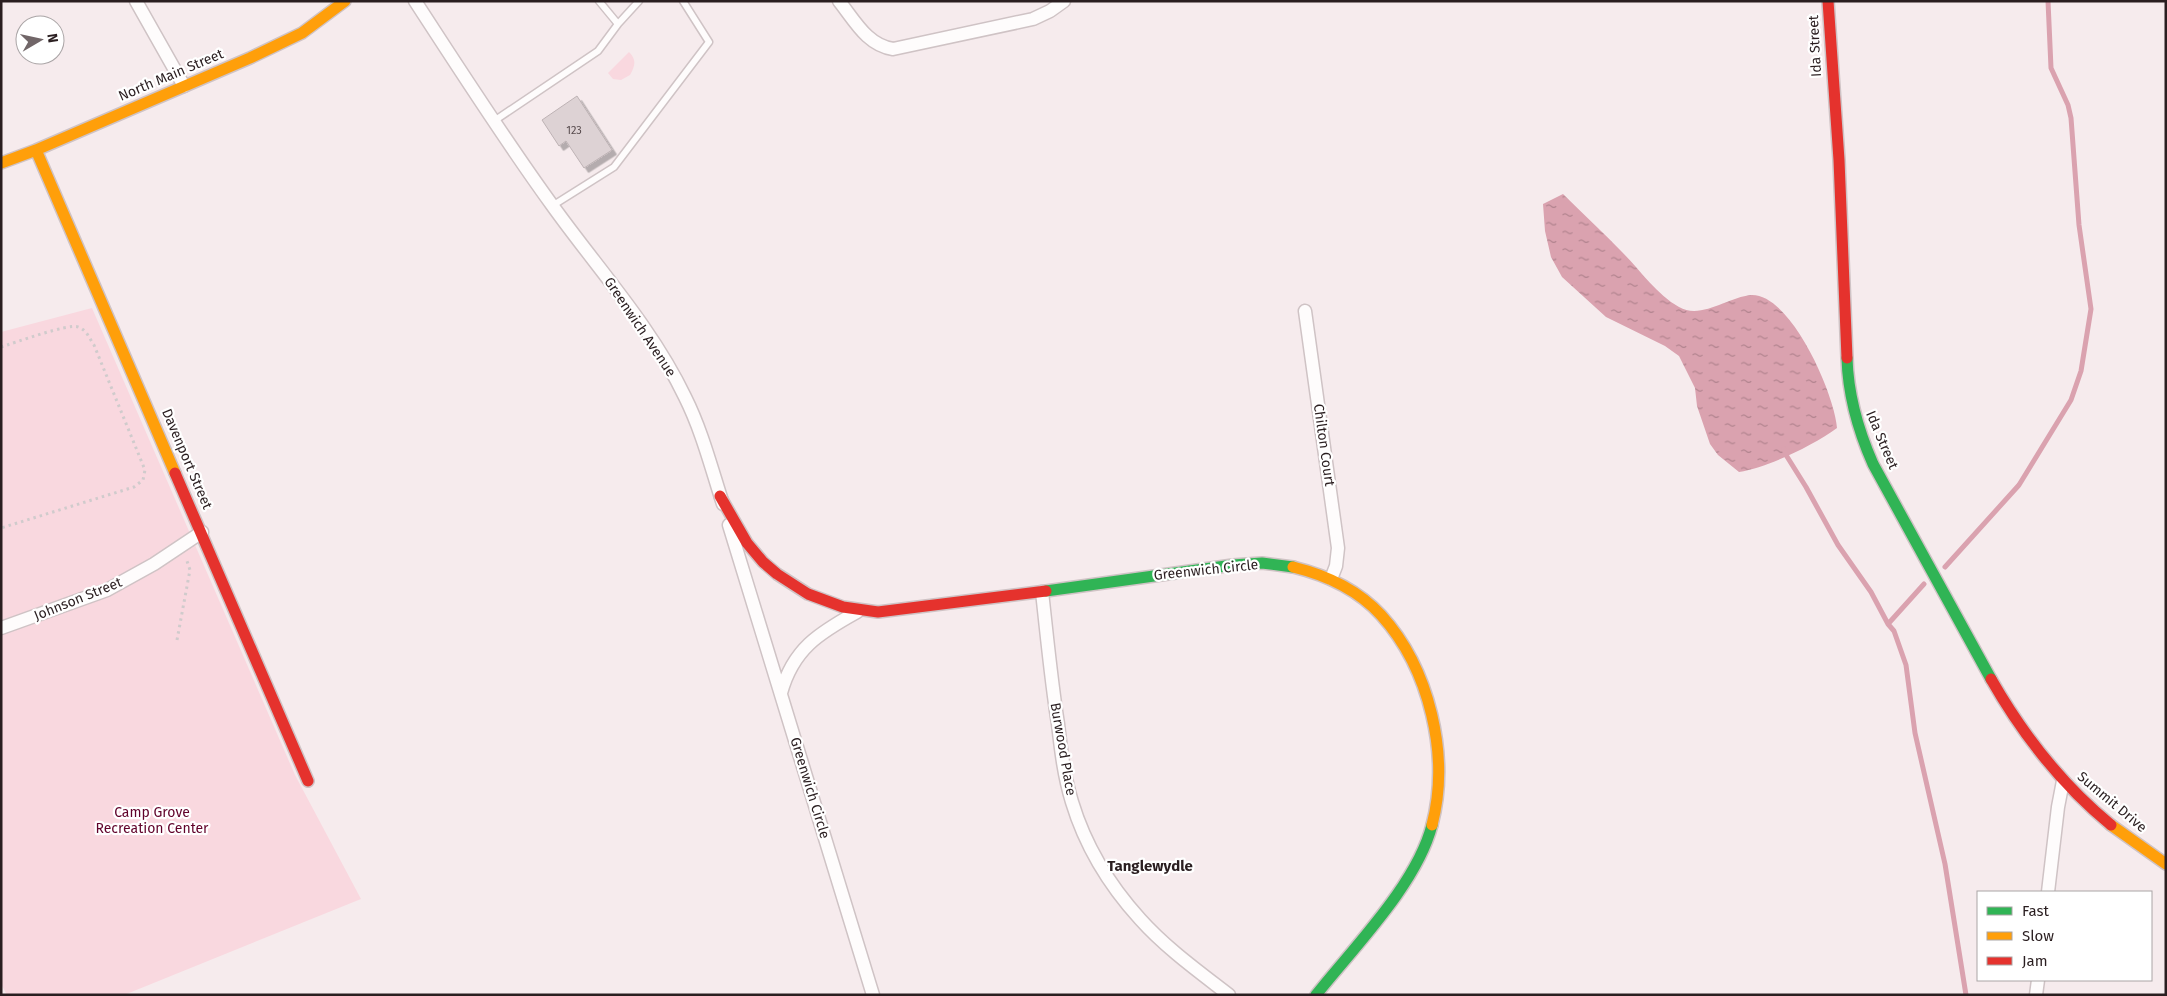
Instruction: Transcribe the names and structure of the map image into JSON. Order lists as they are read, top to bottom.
{
  "streets": {
    "street": [
      "Ida Street",
      "North Main Street",
      "Greenwich Avenue",
      "Chilton Court",
      "Davenport Street",
      "Greenwich Circle",
      "Johnson Street",
      "Burwood Place",
      "Summit Drive"
    ]
  },
  "crossings": [
    ["Ida Street", "Summit Drive"],
    ["North Main Street", "Davenport Street"],
    ["Greenwich Avenue", "Greenwich Circle"],
    ["Chilton Court", "Greenwich Circle"],
    ["Davenport Street", "Johnson Street"],
    ["Greenwich Circle", "Burwood Place"]
  ],
  "districts": ["Tanglewydle"],
  "parks": ["Camp Grove Recreation Center"],
  "house_numbers": ["123"],
  "legend": ["Fast", "Slow", "Jam"],
  "north": "right"
}
